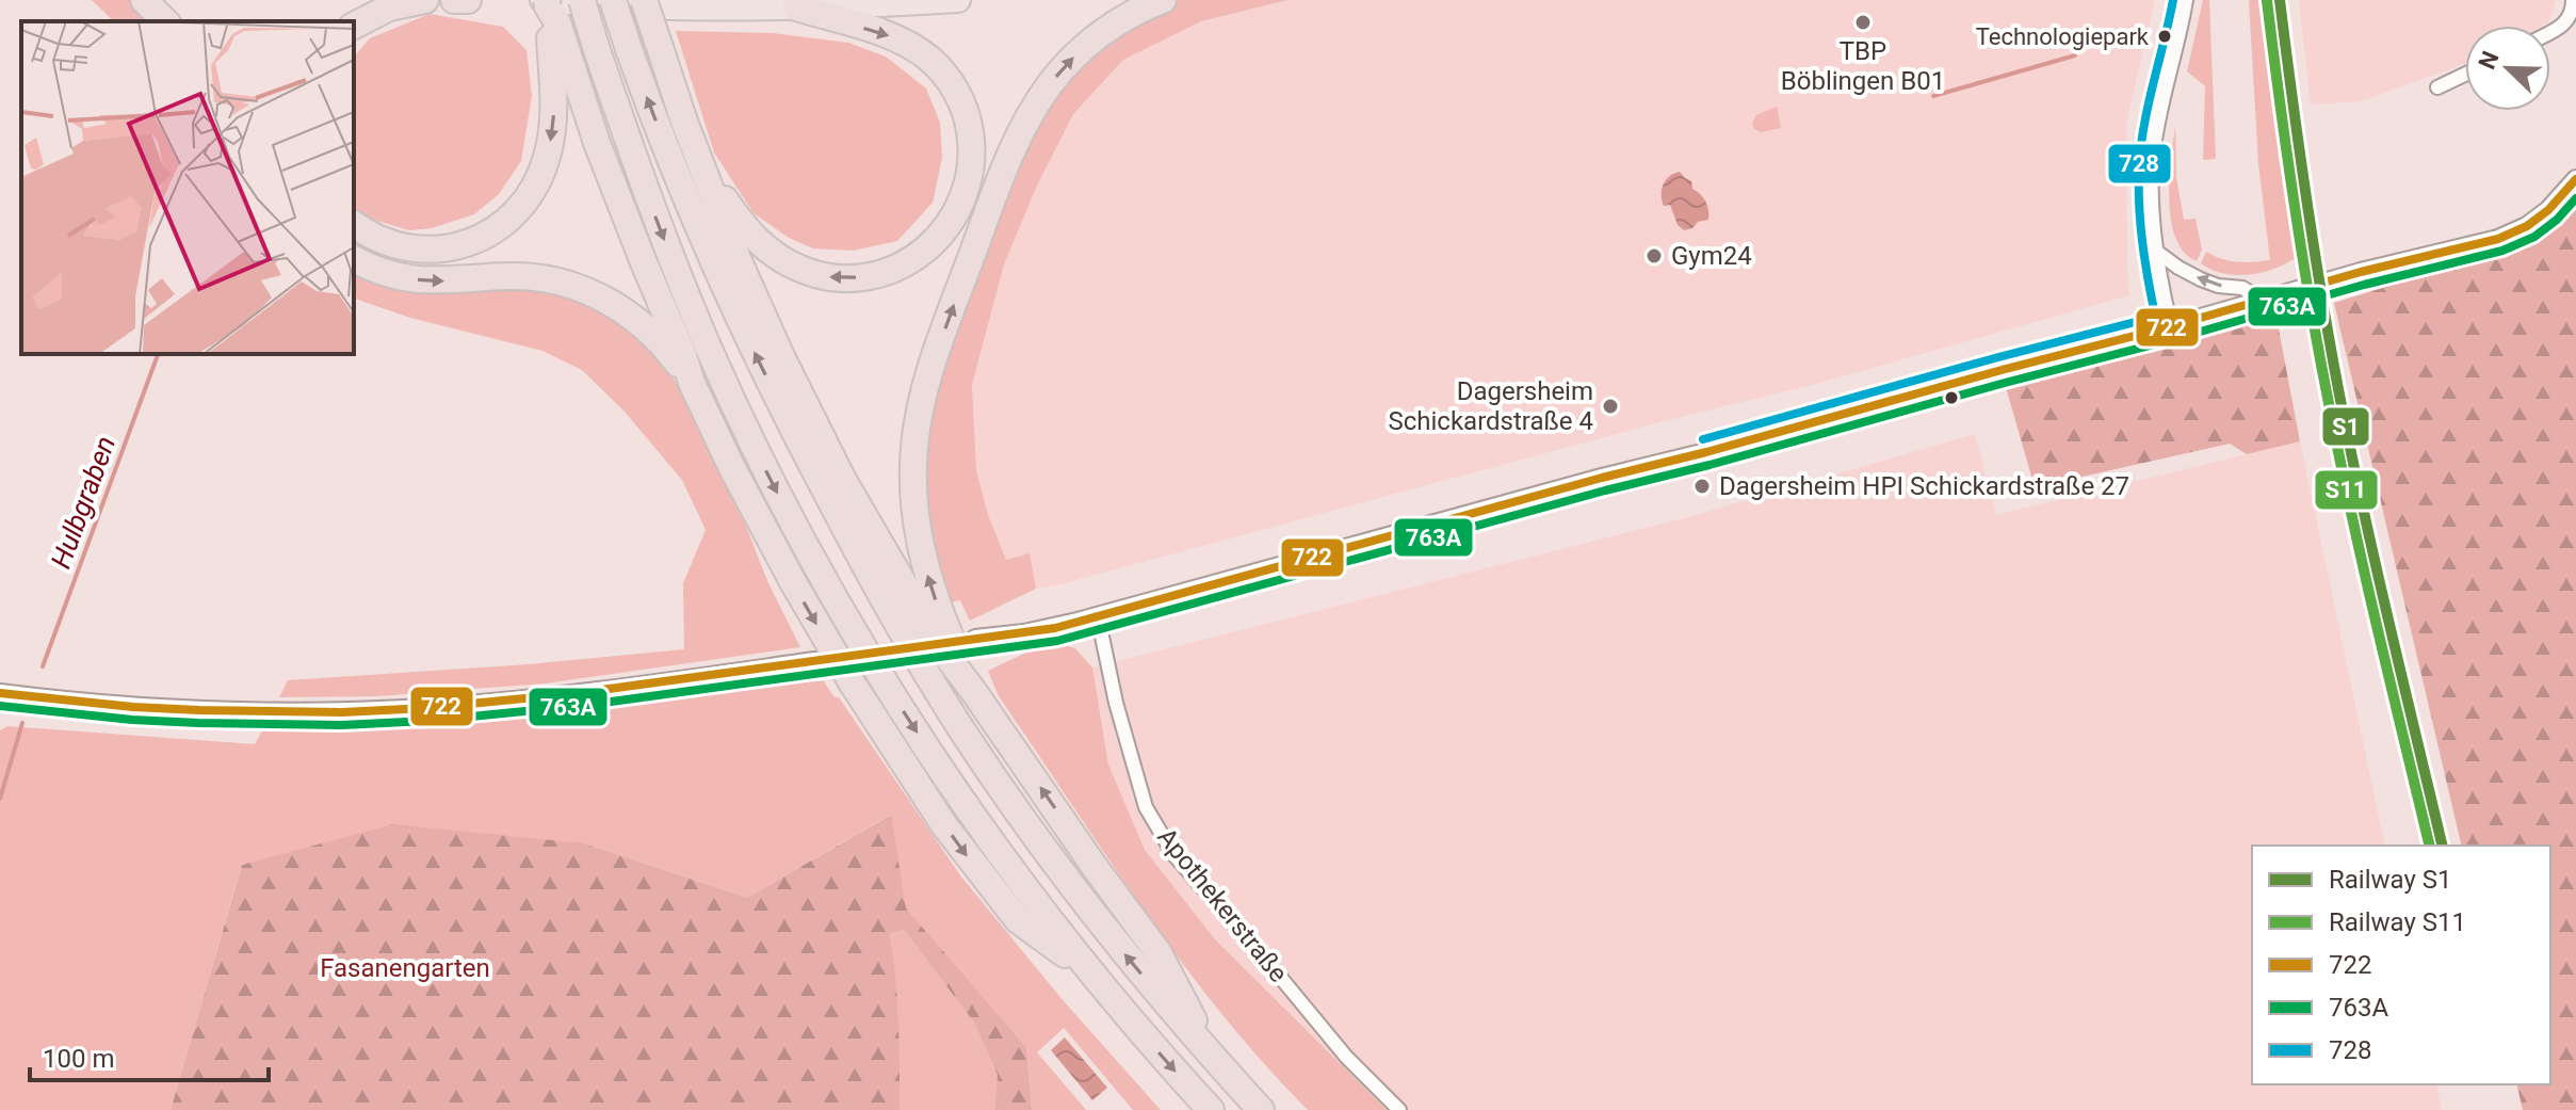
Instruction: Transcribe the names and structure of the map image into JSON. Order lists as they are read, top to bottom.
{
  "streets": {
    "street": ["Apothekerstraße"]
  },
  "water": ["Hulbgraben"],
  "parks": ["Fasanengarten"],
  "places": [
    "TBP Böblingen B01",
    "Technologiepark",
    "Gym24",
    "Dagersheim Schickardstraße 4",
    "Dagersheim HPI Schickardstraße 27"
  ],
  "lines": [
    "rail line S1",
    "transit line 728",
    "rail line S11",
    "transit line 722",
    "transit line 763A"
  ],
  "legend": [
    "Railway S1",
    "Railway S11",
    "722",
    "763A",
    "728"
  ],
  "scale_bar": "100 m",
  "north": "top left"
}
